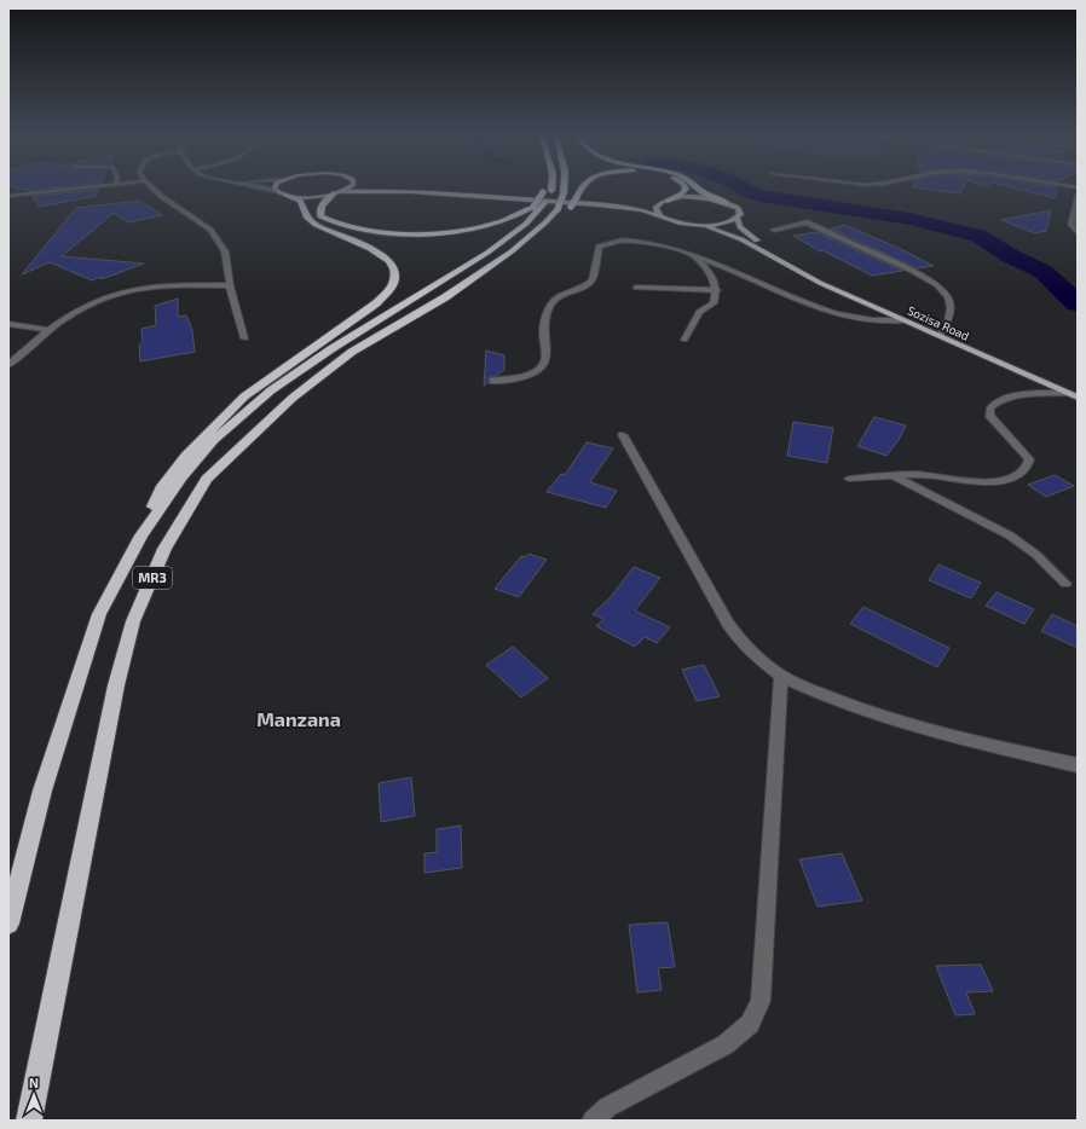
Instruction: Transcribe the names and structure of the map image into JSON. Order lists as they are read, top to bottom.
{
  "streets": {
    "highway": ["MR3"],
    "main road": ["Sozisa Road"]
  },
  "districts": ["Manzana"],
  "north": "top"
}
